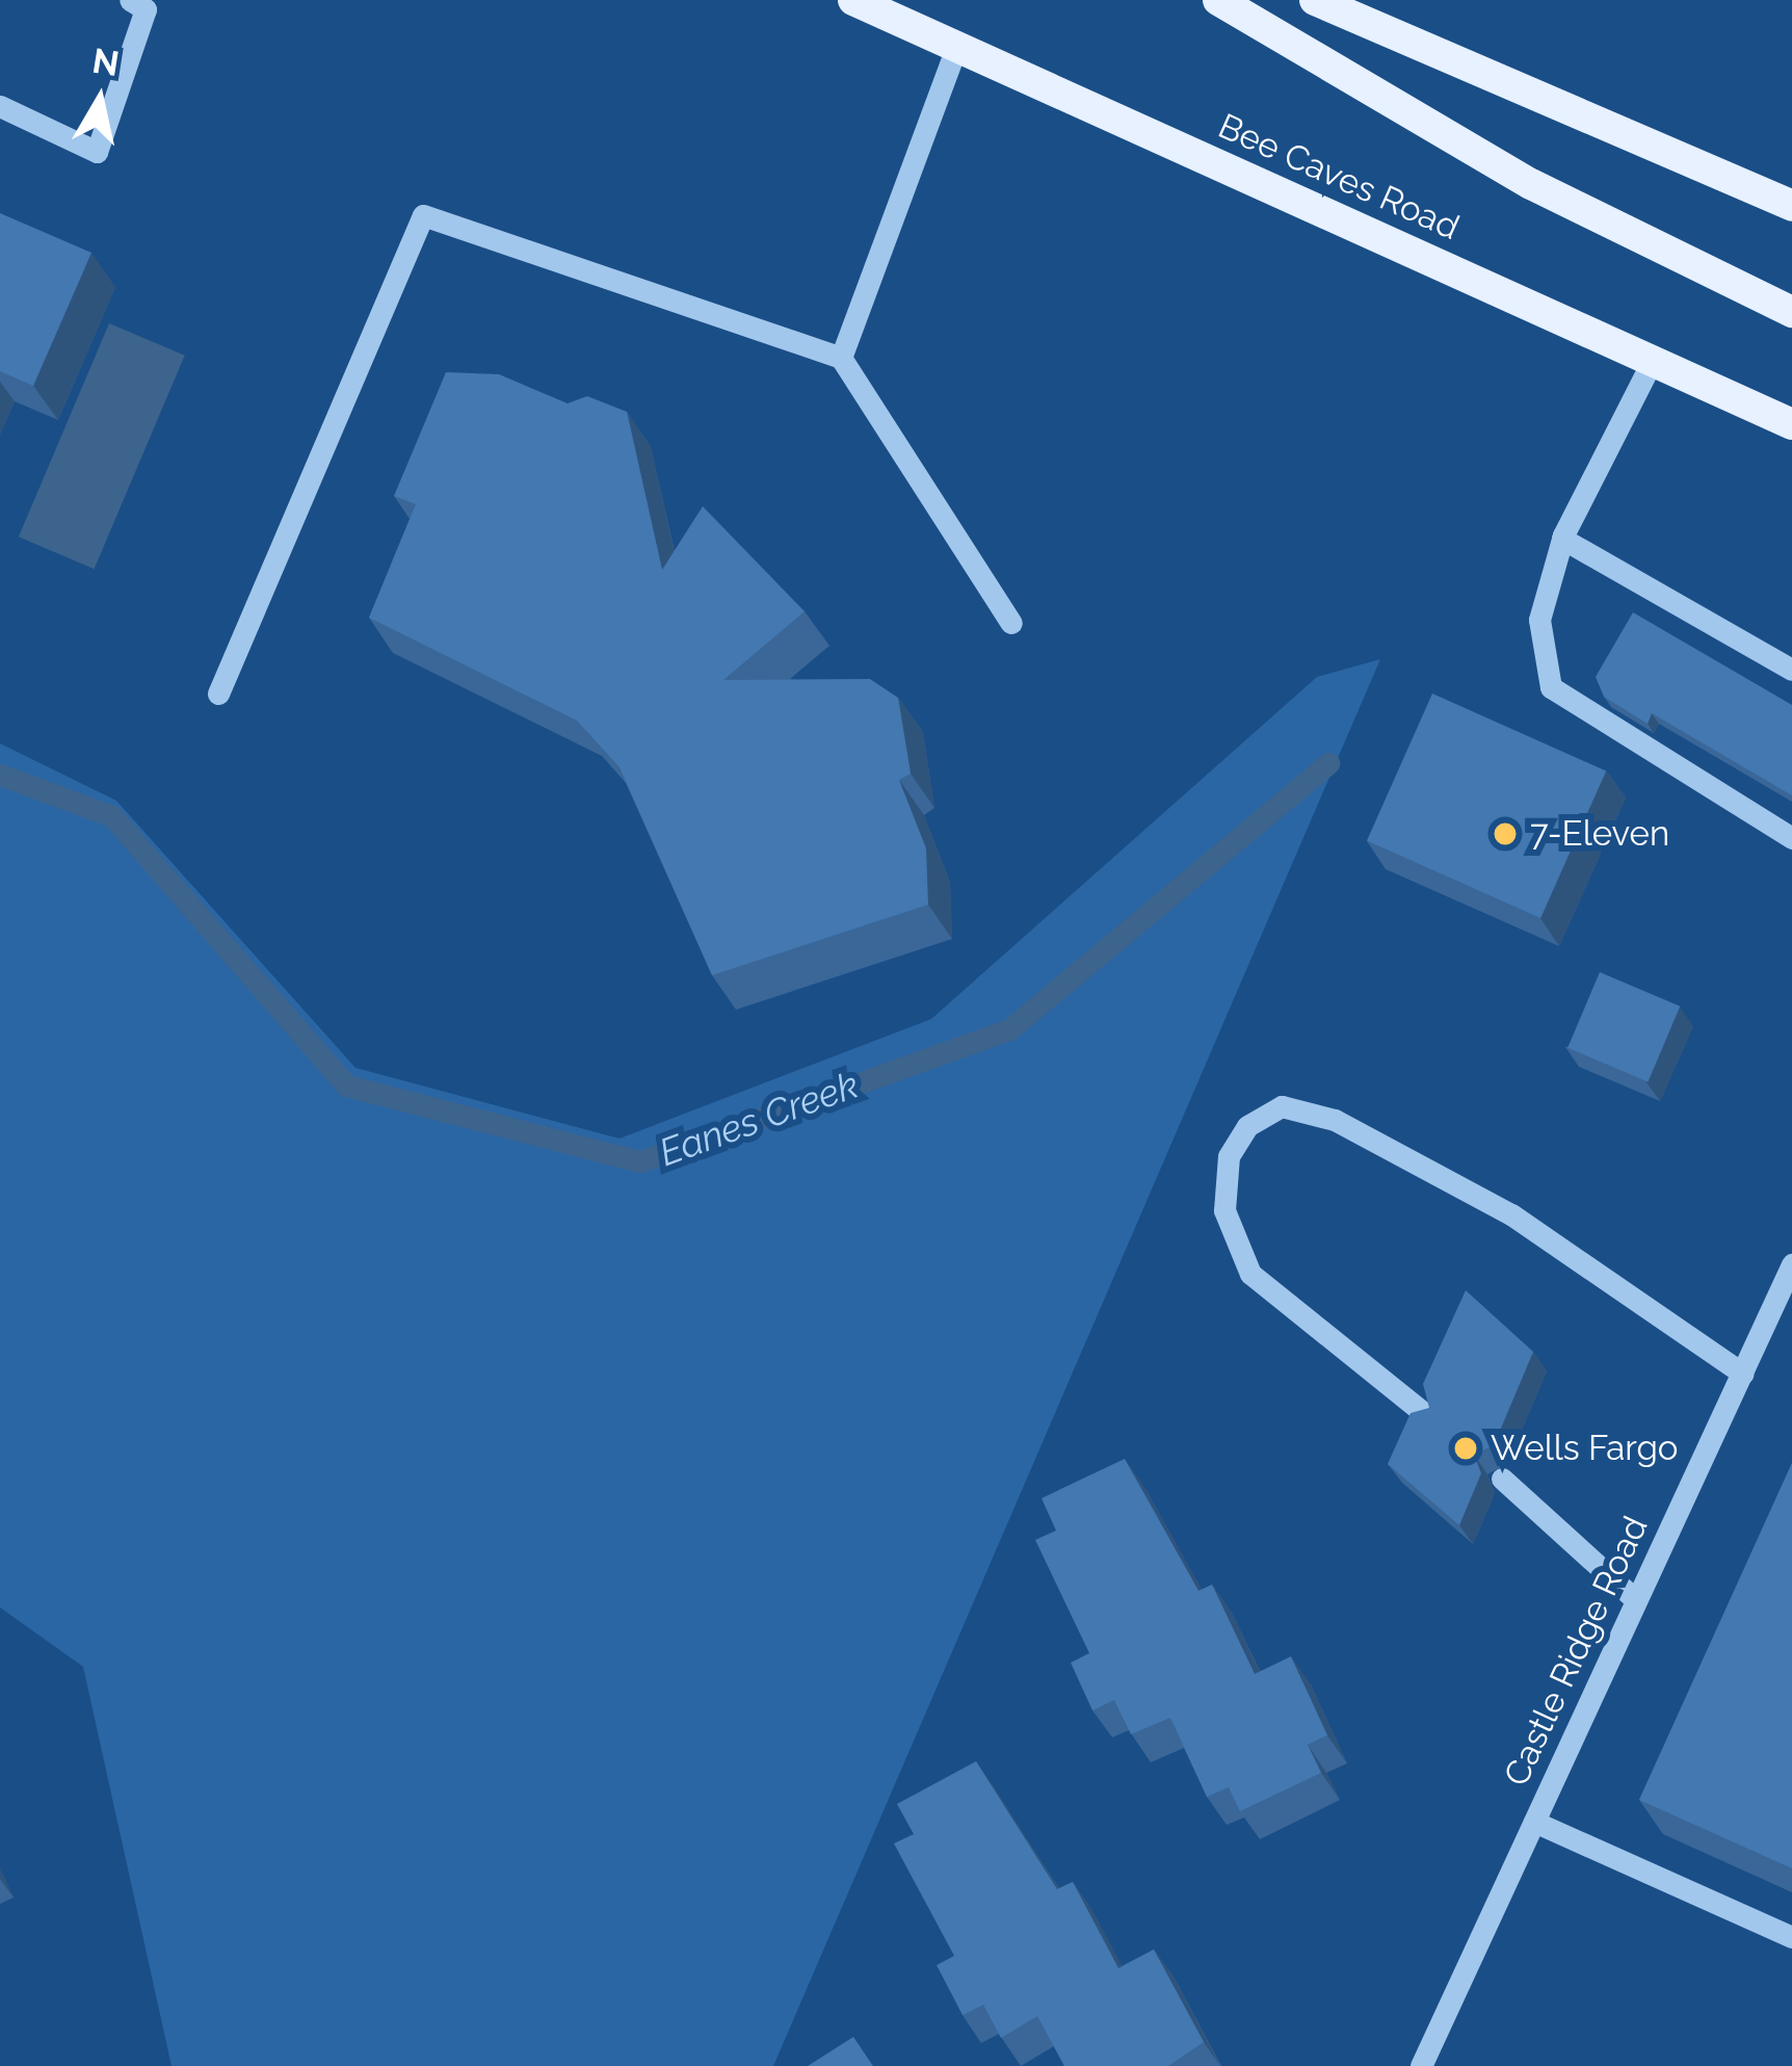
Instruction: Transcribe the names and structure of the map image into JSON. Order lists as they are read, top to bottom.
{
  "streets": {
    "main road": ["Bee Caves Road"],
    "street": ["Castle Ridge Road"]
  },
  "water": ["Eanes Creek"],
  "places": ["7-Eleven", "Wells Fargo"],
  "north": "top"
}
